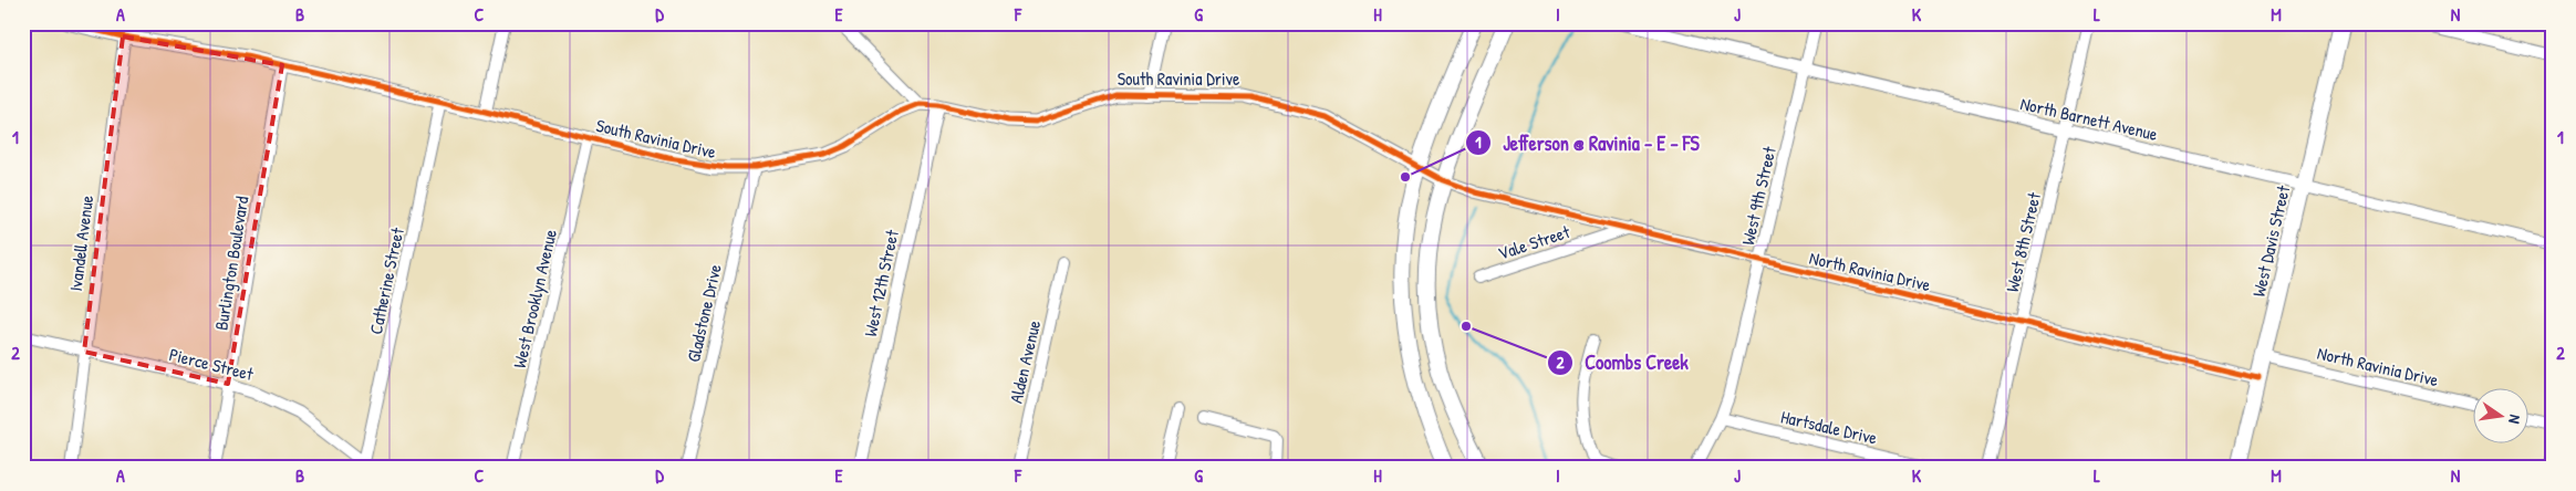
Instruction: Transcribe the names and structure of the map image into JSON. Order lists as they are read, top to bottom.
{
  "streets": {
    "main road": ["West Davis Street"],
    "street": [
      "South Ravinia Drive",
      "North Barnett Avenue",
      "West 9th Street",
      "Vale Street",
      "West 8th Street",
      "Ivandell Avenue",
      "Burlington Boulevard",
      "North Ravinia Drive",
      "Catherine Street",
      "West 12th Street",
      "West Brooklyn Avenue",
      "Gladstone Drive",
      "Alden Avenue",
      "Pierce Street",
      "Hartsdale Drive"
    ]
  },
  "crossings": [
    ["South Ravinia Drive", "Ivandell Avenue"],
    ["South Ravinia Drive", "Burlington Boulevard"],
    ["South Ravinia Drive", "North Ravinia Drive"],
    ["South Ravinia Drive", "Catherine Street"],
    ["South Ravinia Drive", "West 12th Street"],
    ["South Ravinia Drive", "West Brooklyn Avenue"],
    ["South Ravinia Drive", "Gladstone Drive"],
    ["North Barnett Avenue", "West 9th Street"],
    ["North Barnett Avenue", "West Davis Street"],
    ["North Barnett Avenue", "West 8th Street"],
    ["West 9th Street", "North Ravinia Drive"],
    ["West 9th Street", "Hartsdale Drive"],
    ["West Davis Street", "North Ravinia Drive"],
    ["Vale Street", "North Ravinia Drive"],
    ["West 8th Street", "North Ravinia Drive"],
    ["Ivandell Avenue", "Pierce Street"],
    ["Burlington Boulevard", "Pierce Street"],
    ["Catherine Street", "Pierce Street"]
  ],
  "places": ["Jefferson @ Ravinia - E - FS", "Coombs Creek"],
  "north": "right",
  "grid": {
    "columns": [
      "A",
      "B",
      "C",
      "D",
      "E",
      "F",
      "G",
      "H",
      "I",
      "J",
      "K",
      "L",
      "M",
      "N"
    ],
    "rows": ["1", "2"]
  }
}
